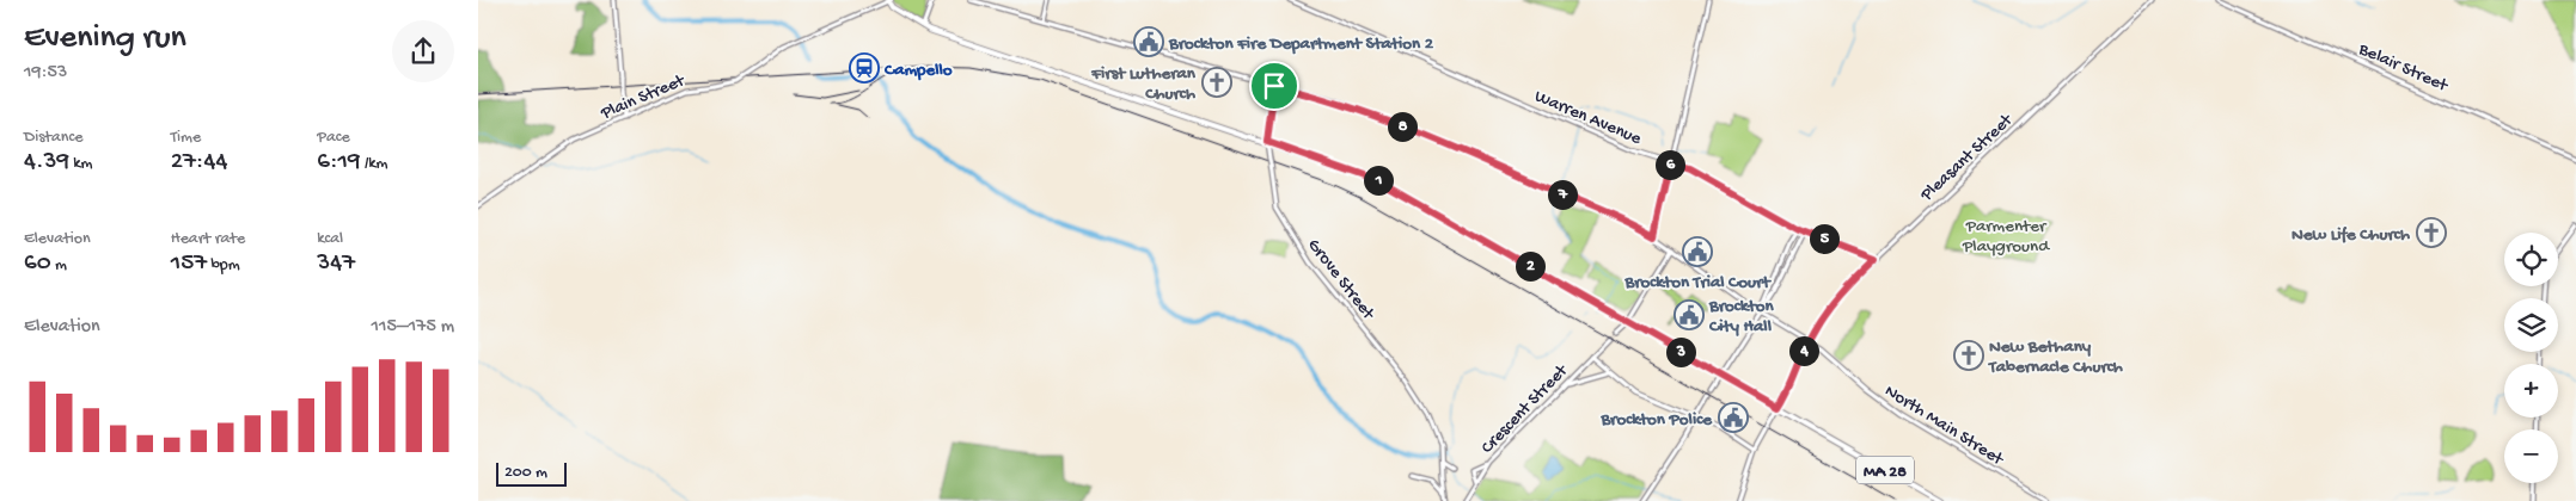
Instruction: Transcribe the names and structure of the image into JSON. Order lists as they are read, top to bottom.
{
  "streets": {
    "main road": [
      "Belair Street",
      "Plain Street",
      "Warren Avenue",
      "Pleasant Street",
      "Grove Street",
      "Crescent Street",
      "North Main Street",
      "MA 28"
    ]
  },
  "crossings": [
    ["Plain Street", "MA 28"],
    ["Warren Avenue", "Pleasant Street"],
    ["Pleasant Street", "North Main Street"],
    ["Pleasant Street", "MA 28"],
    ["Grove Street", "North Main Street"],
    ["Grove Street", "MA 28"]
  ],
  "parks": ["Parmenter Playground"],
  "places": {
    "public building": [
      "Brockton Fire Department Station 2",
      "Brockton Trial Court",
      "Brockton City Hall",
      "Brockton Police"
    ],
    "station": ["Campello"],
    "church": ["First Lutheran Church", "New Life Church", "New Bethany Tabernacle Church"]
  },
  "scale_bar": "200 m",
  "page": {
    "heading": ["Evening run", "19:53"],
    "stats": [
      ["Distance", "4.39 km"],
      ["Time", "27:44"],
      ["Pace", "6:19 /km"],
      ["Elevation", "60 m"],
      ["Heart rate", "157 bpm"],
      ["kcal", "347"]
    ],
    "pins": [
      "8",
      "6",
      "1",
      "7",
      "5",
      "2",
      "4",
      "3"
    ],
    "map_buttons": ["+", "−"],
    "chart": ["Elevation", "115–175 m"],
    "scale": "200 m"
  }
}
